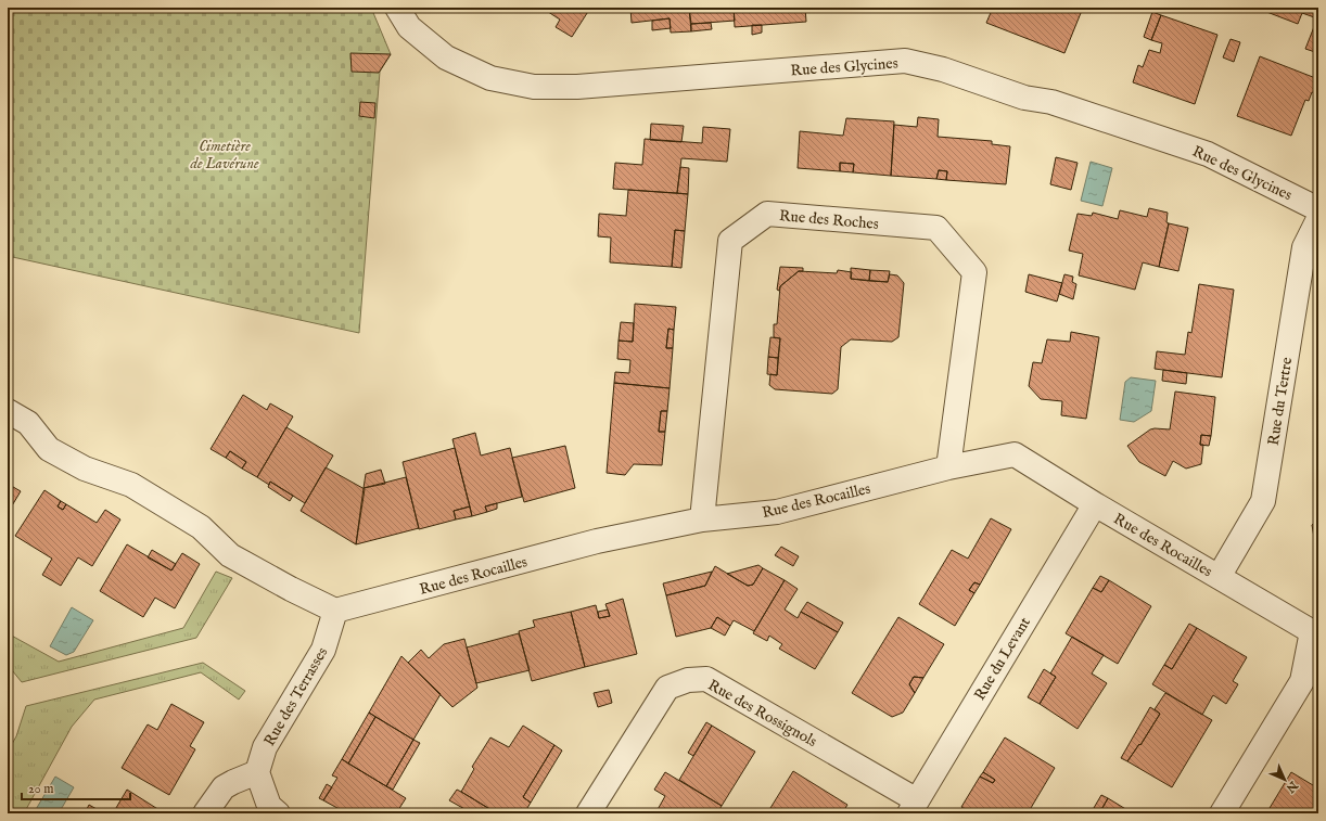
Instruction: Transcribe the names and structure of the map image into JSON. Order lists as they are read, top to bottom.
{
  "streets": {
    "street": [
      "Rue des Glycines",
      "Rue des Roches",
      "Rue du Tertre",
      "Rue des Rocailles",
      "Rue du Levant",
      "Rue des Terrasses",
      "Rue des Rossignols"
    ]
  },
  "crossings": [
    ["Rue des Roches", "Rue des Rocailles"],
    ["Rue du Tertre", "Rue des Rocailles"],
    ["Rue des Rocailles", "Rue du Levant"],
    ["Rue des Rocailles", "Rue des Terrasses"],
    ["Rue du Levant", "Rue des Rossignols"]
  ],
  "parks": ["Cimetière de Lavérune"],
  "scale_bar": "20 m",
  "north": "bottom right"
}
